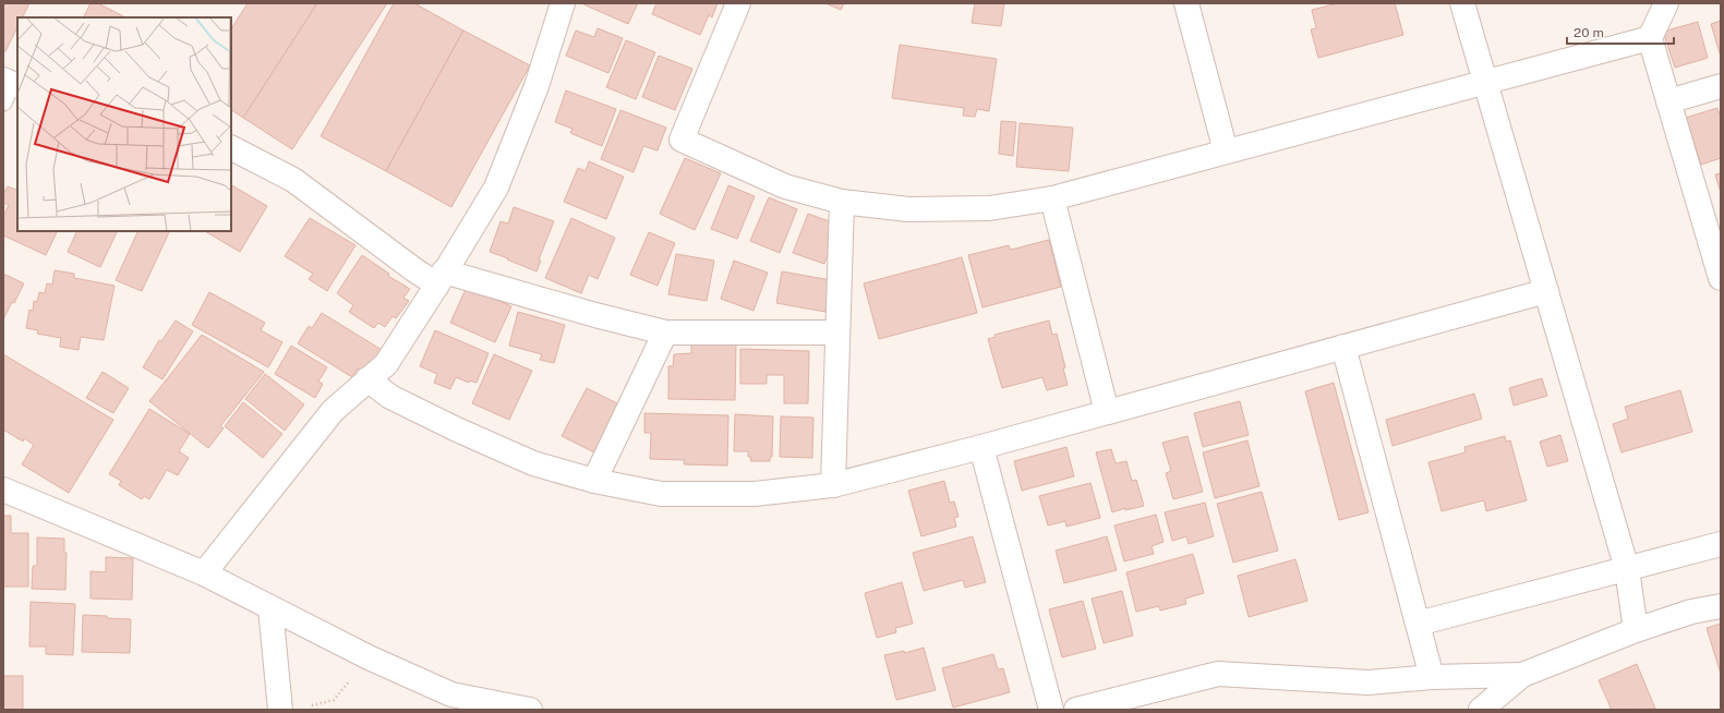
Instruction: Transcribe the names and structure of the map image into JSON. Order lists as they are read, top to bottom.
{
  "scale_bar": "20 m"
}
